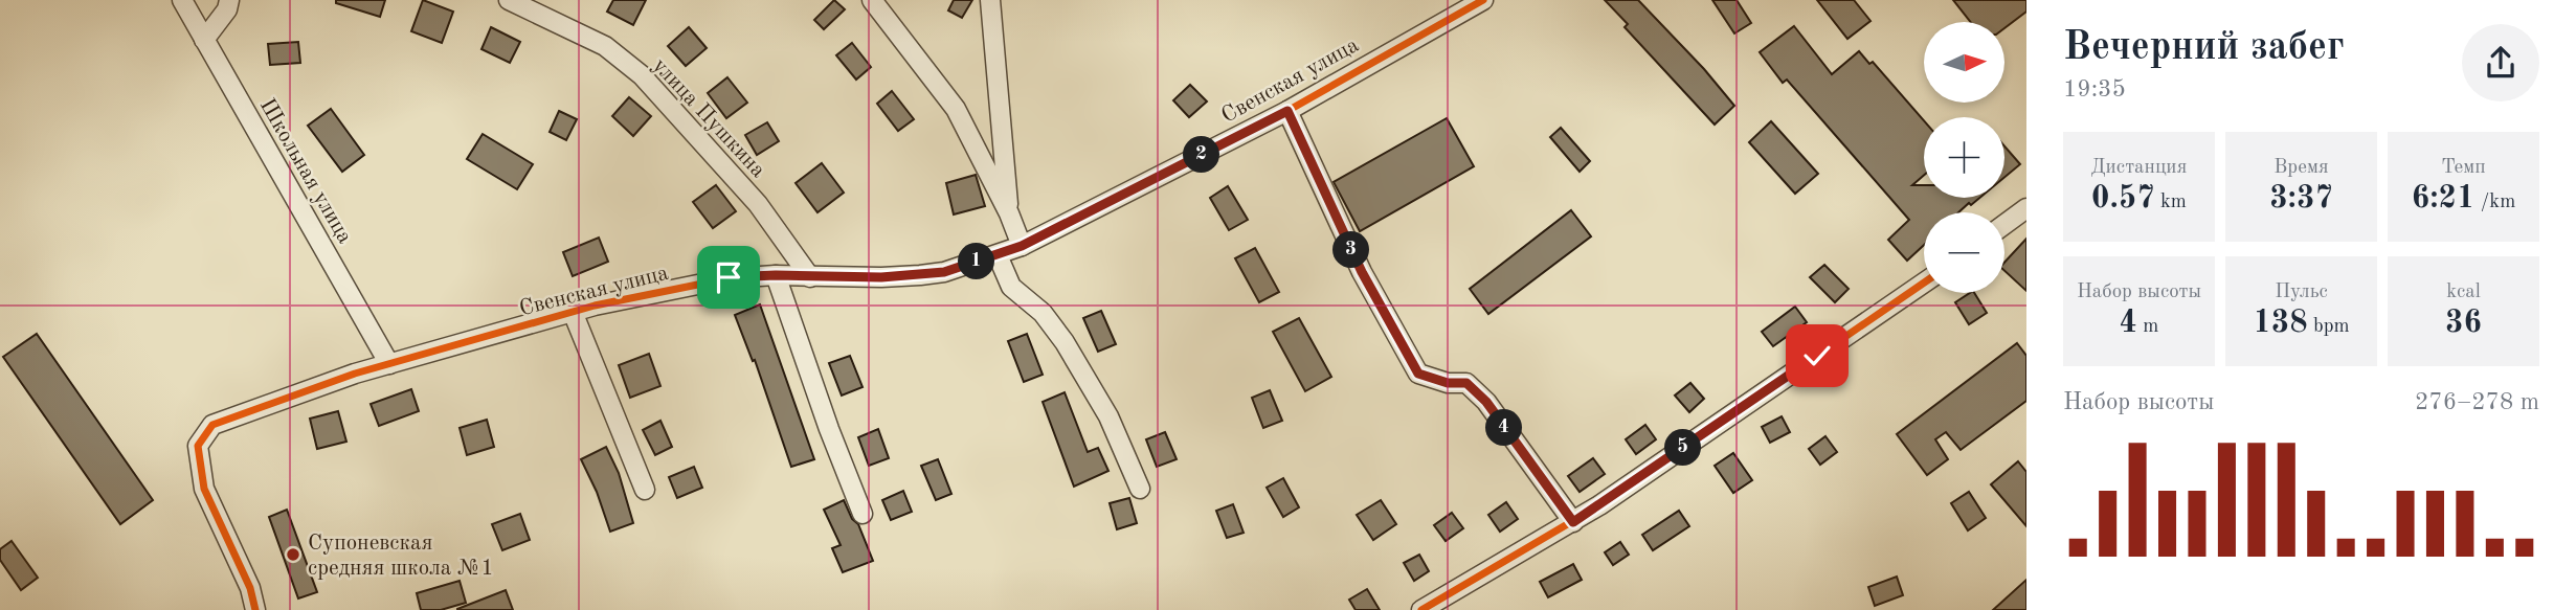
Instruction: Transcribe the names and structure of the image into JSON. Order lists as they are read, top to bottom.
{
  "streets": {
    "street": ["Свенская улица", "улица Пушкина", "Школьная улица"]
  },
  "crossings": [
    ["Свенская улица", "улица Пушкина"],
    ["Свенская улица", "Школьная улица"]
  ],
  "places": ["Супоневская средняя школа №1"],
  "north": "right",
  "page": {
    "heading": ["Вечерний забег", "19:35"],
    "map_buttons": ["+", "−"],
    "stats": [
      ["Дистанция", "0.57 km"],
      ["Время", "3:37"],
      ["Темп", "6:21 /km"],
      ["Набор высоты", "4 m"],
      ["Пульс", "138 bpm"],
      ["kcal", "36"]
    ],
    "pins": [
      "2",
      "3",
      "1",
      "4",
      "5"
    ],
    "chart": ["Набор высоты", "276–278 m"]
  }
}
